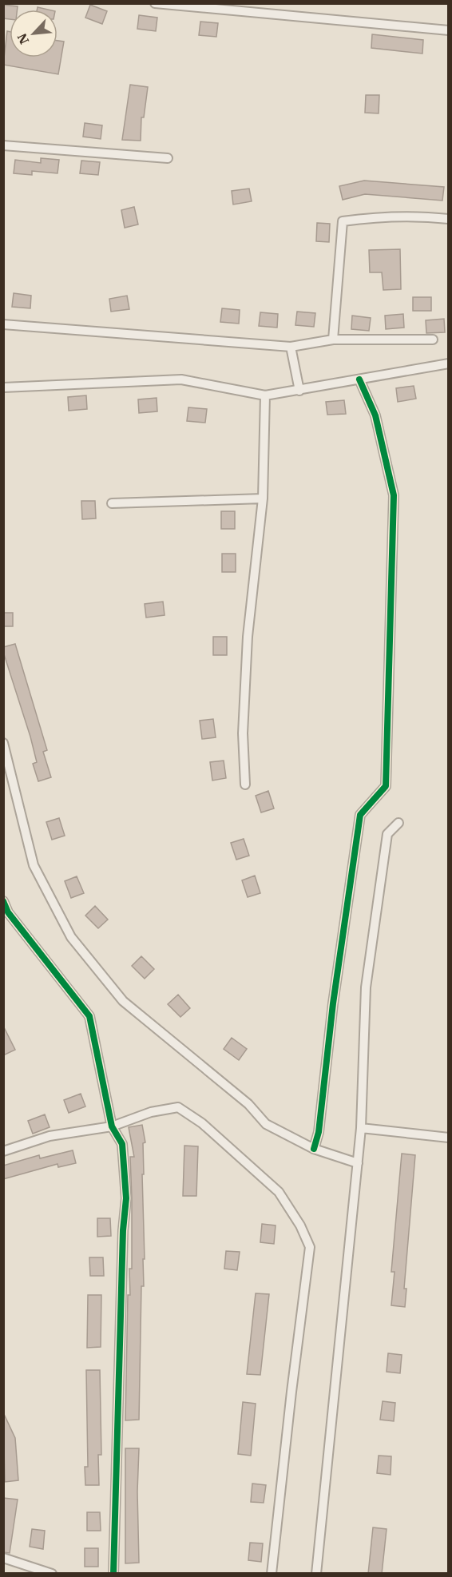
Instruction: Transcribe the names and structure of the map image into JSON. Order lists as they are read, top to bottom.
{
  "north": "bottom left"
}
